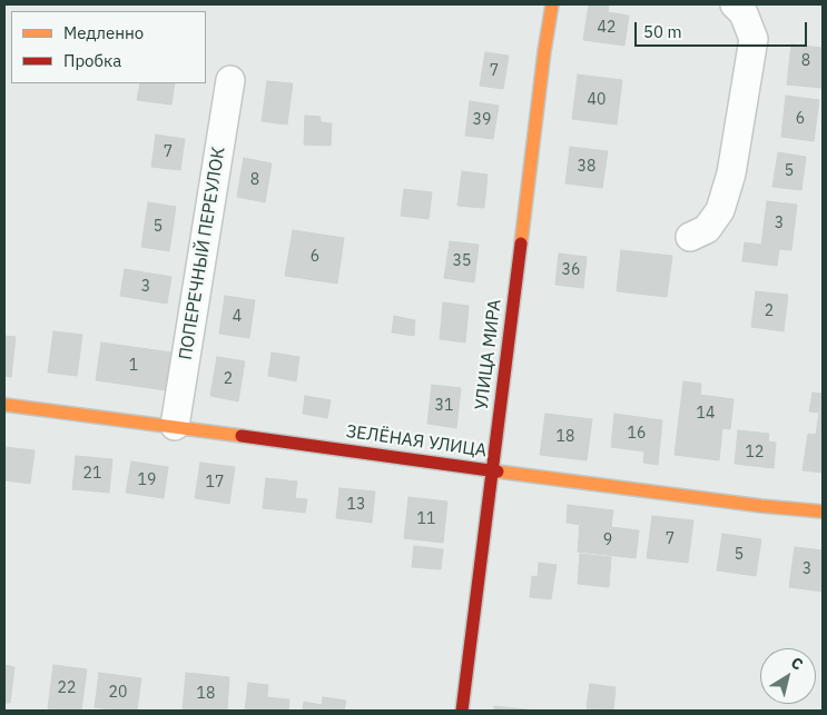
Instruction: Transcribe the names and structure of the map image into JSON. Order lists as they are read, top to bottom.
{
  "streets": {
    "street": ["ПОПЕРЕЧНЫЙ ПЕРЕУЛОК", "УЛИЦА МИРА", "ЗЕЛЁНАЯ УЛИЦА"]
  },
  "crossings": [
    ["ПОПЕРЕЧНЫЙ ПЕРЕУЛОК", "ЗЕЛЁНАЯ УЛИЦА"],
    ["УЛИЦА МИРА", "ЗЕЛЁНАЯ УЛИЦА"]
  ],
  "house_numbers": [
    "42",
    "8",
    "7",
    "40",
    "6",
    "39",
    "7",
    "38",
    "5",
    "8",
    "3",
    "5",
    "6",
    "35",
    "36",
    "3",
    "2",
    "4",
    "1",
    "2",
    "31",
    "14",
    "16",
    "18",
    "12",
    "21",
    "19",
    "17",
    "13",
    "11",
    "7",
    "9",
    "5",
    "3",
    "22",
    "20",
    "18"
  ],
  "legend": ["Медленно", "Пробка"],
  "scale_bar": "50 m",
  "north": "top right"
}
